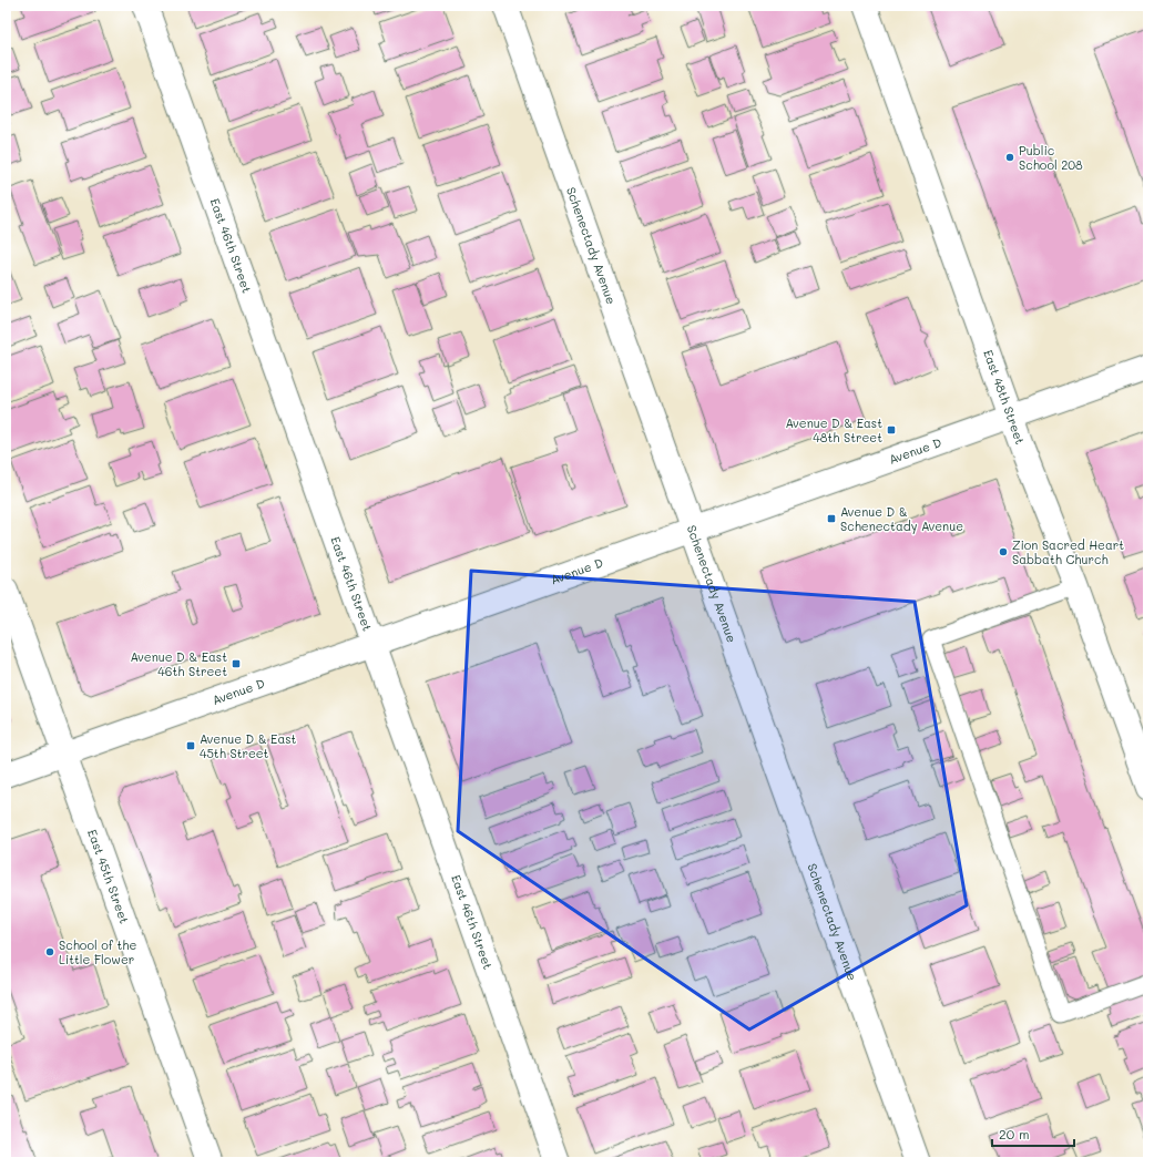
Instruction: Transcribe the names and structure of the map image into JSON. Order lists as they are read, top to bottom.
{
  "streets": {
    "street": [
      "East 46th Street",
      "Schenectady Avenue",
      "East 48th Street",
      "Avenue D",
      "East 45th Street"
    ]
  },
  "crossings": [
    ["East 46th Street", "Avenue D"],
    ["Schenectady Avenue", "Avenue D"],
    ["East 48th Street", "Avenue D"],
    ["Avenue D", "East 45th Street"]
  ],
  "places": {
    "other": ["Public School 208", "Zion Sacred Heart Sabbath Church", "School of the Little Flower"],
    "transit": [
      "Avenue D & East 48th Street",
      "Avenue D & Schenectady Avenue",
      "Avenue D & East 46th Street",
      "Avenue D & East 45th Street"
    ]
  },
  "scale_bar": "20 m"
}
